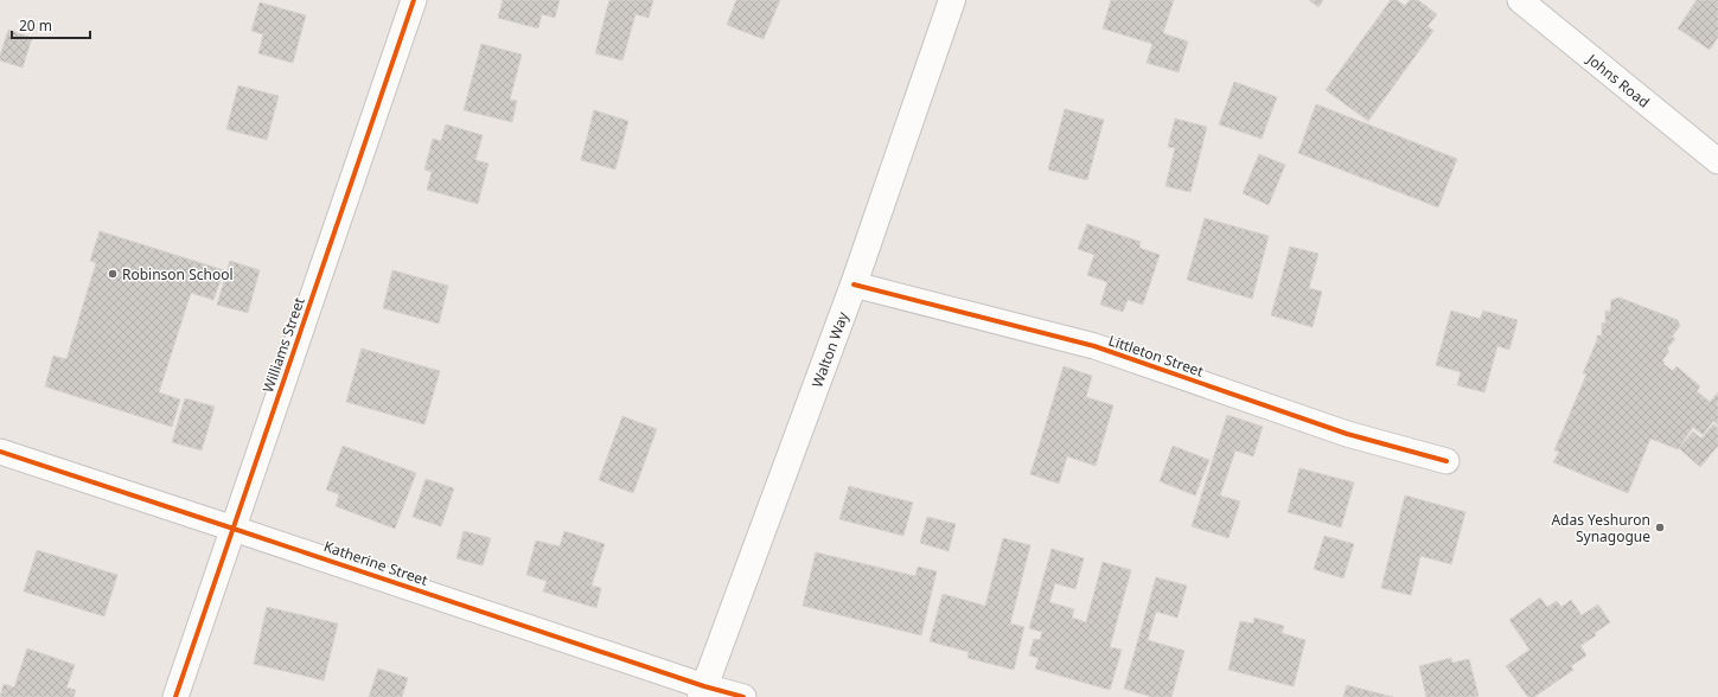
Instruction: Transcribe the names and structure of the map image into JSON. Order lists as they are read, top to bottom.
{
  "streets": {
    "main road": ["Walton Way"],
    "street": [
      "Johns Road",
      "Williams Street",
      "Littleton Street",
      "Katherine Street"
    ]
  },
  "crossings": [
    ["Williams Street", "Katherine Street"],
    ["Walton Way", "Littleton Street"],
    ["Walton Way", "Katherine Street"]
  ],
  "places": ["Robinson School", "Adas Yeshuron Synagogue"],
  "scale_bar": "20 m"
}
